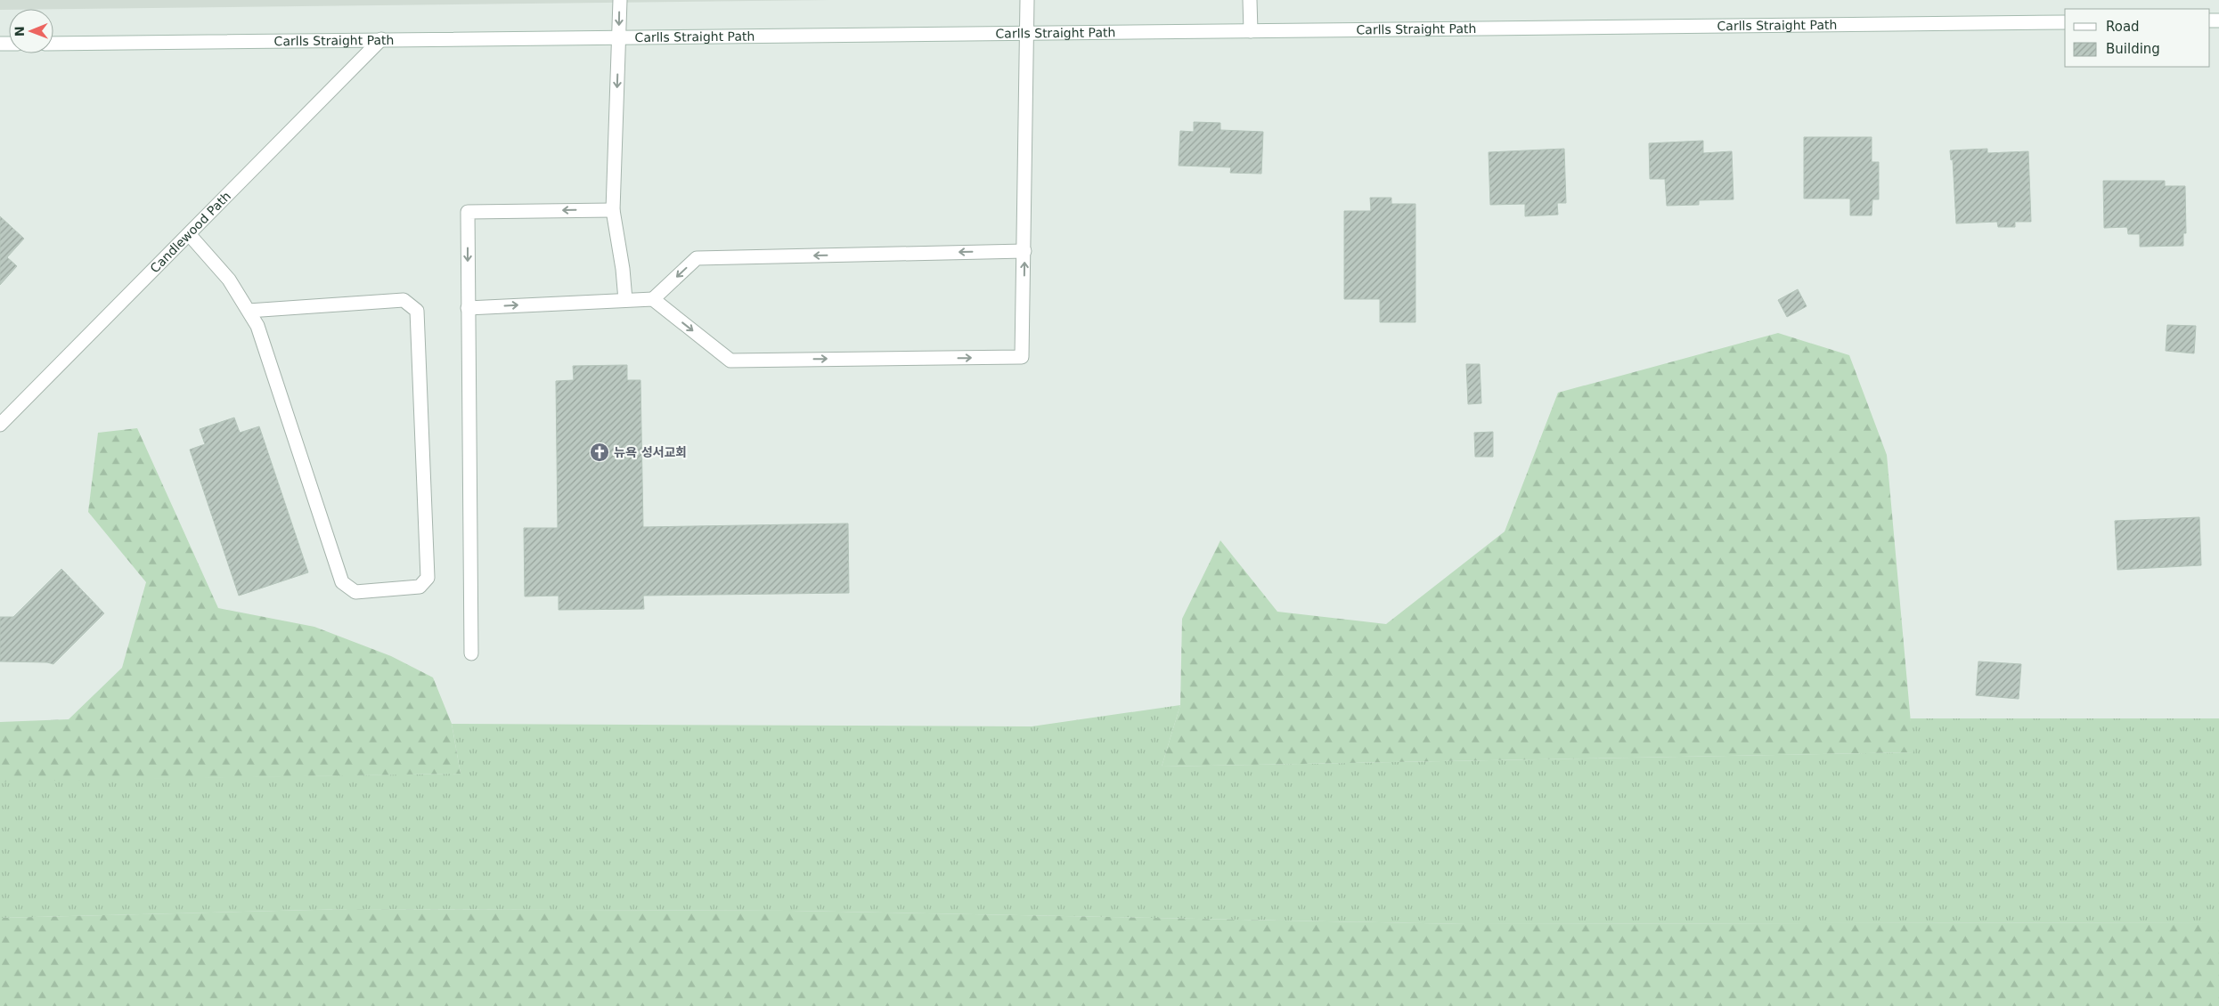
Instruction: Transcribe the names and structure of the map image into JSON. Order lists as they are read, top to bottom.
{
  "streets": {
    "street": ["Carlls Straight Path", "Candlewood Path"]
  },
  "crossings": [
    ["Carlls Straight Path", "Candlewood Path"]
  ],
  "places": {
    "church": ["뉴욕 성서교회"]
  },
  "legend": ["Road", "Building"],
  "north": "left"
}
